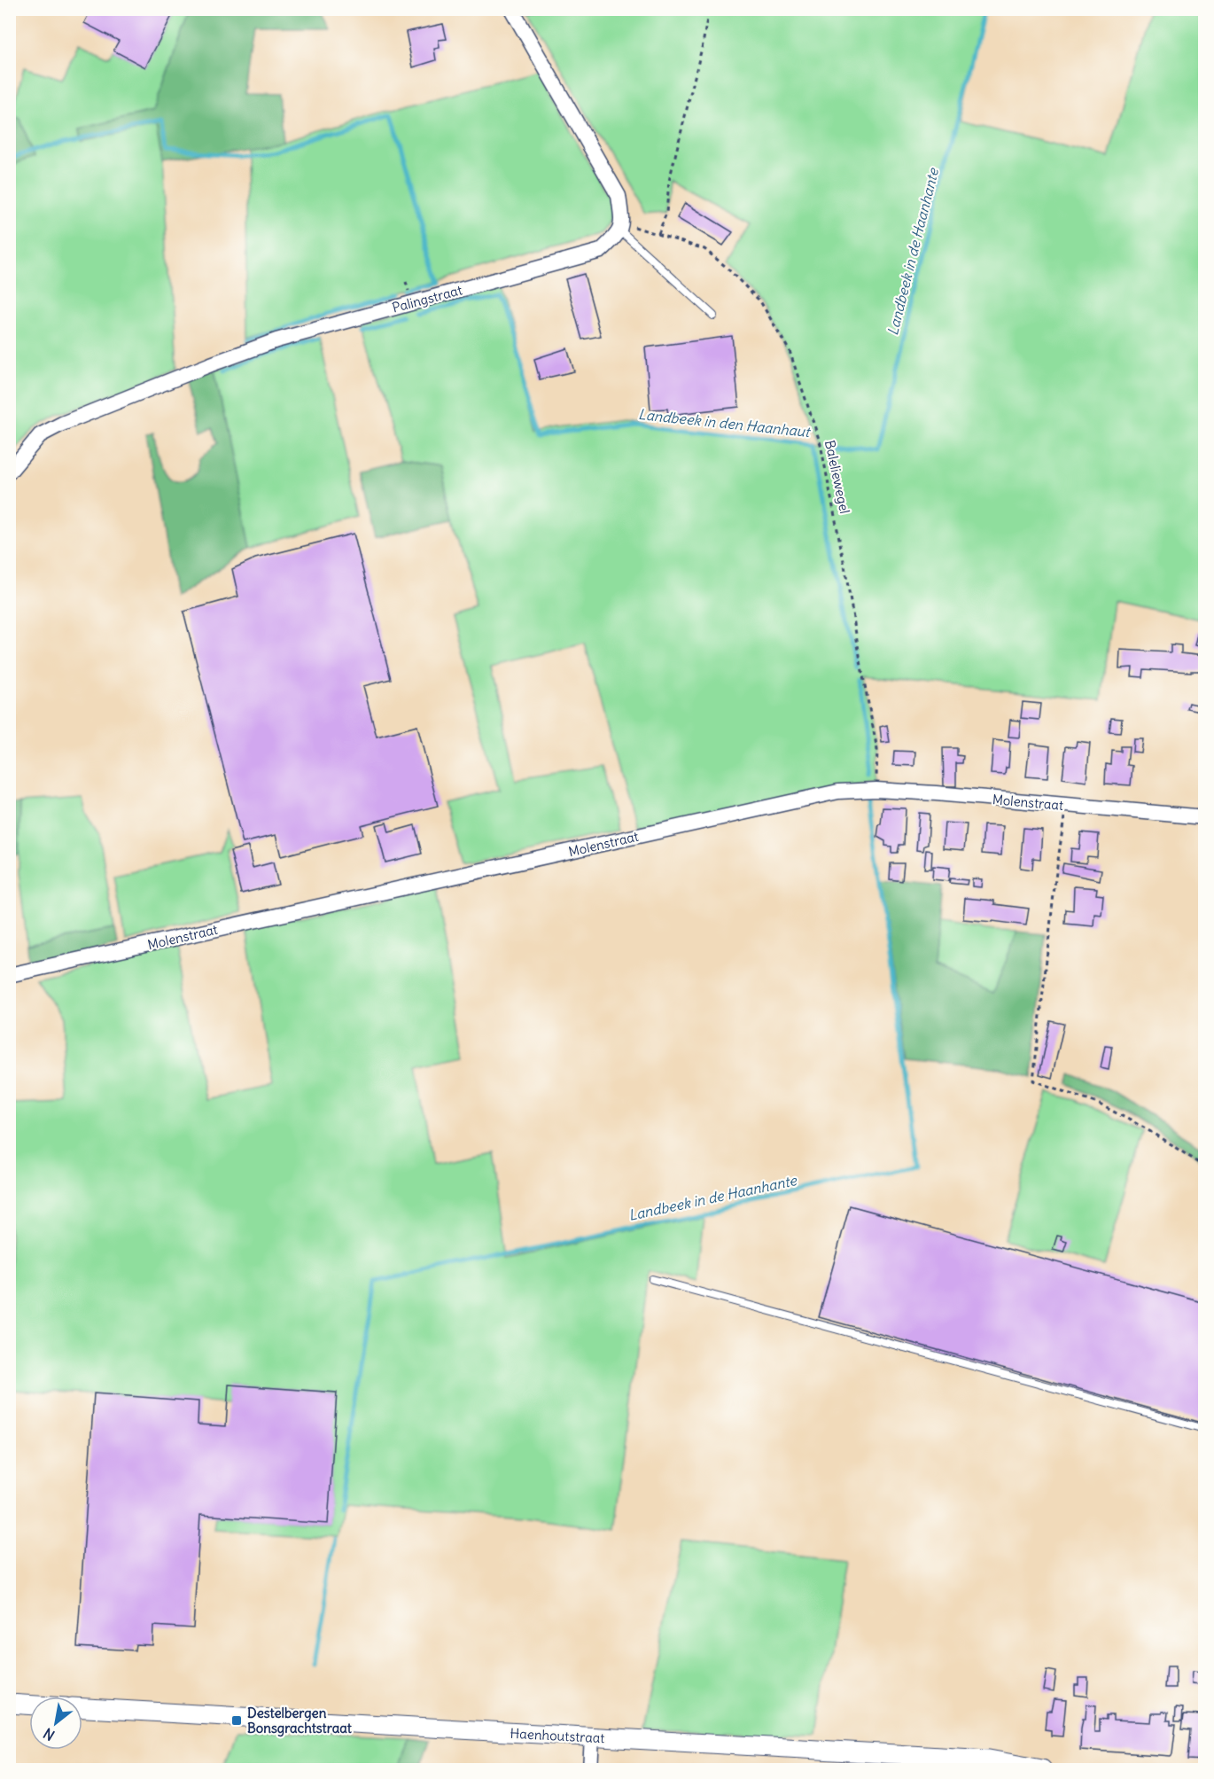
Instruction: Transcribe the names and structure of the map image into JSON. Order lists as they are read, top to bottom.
{
  "streets": {
    "street": ["Palingstraat", "Molenstraat", "Haenhoutstraat"],
    "path": ["Baleliewegel"]
  },
  "crossings": [
    ["Palingstraat", "Baleliewegel"],
    ["Baleliewegel", "Molenstraat"]
  ],
  "water": ["Landbeek in de Haanhante", "Landbeek in den Haanhaut"],
  "places": {
    "transit": ["Destelbergen Bonsgrachtstraat"]
  },
  "north": "bottom left"
}
